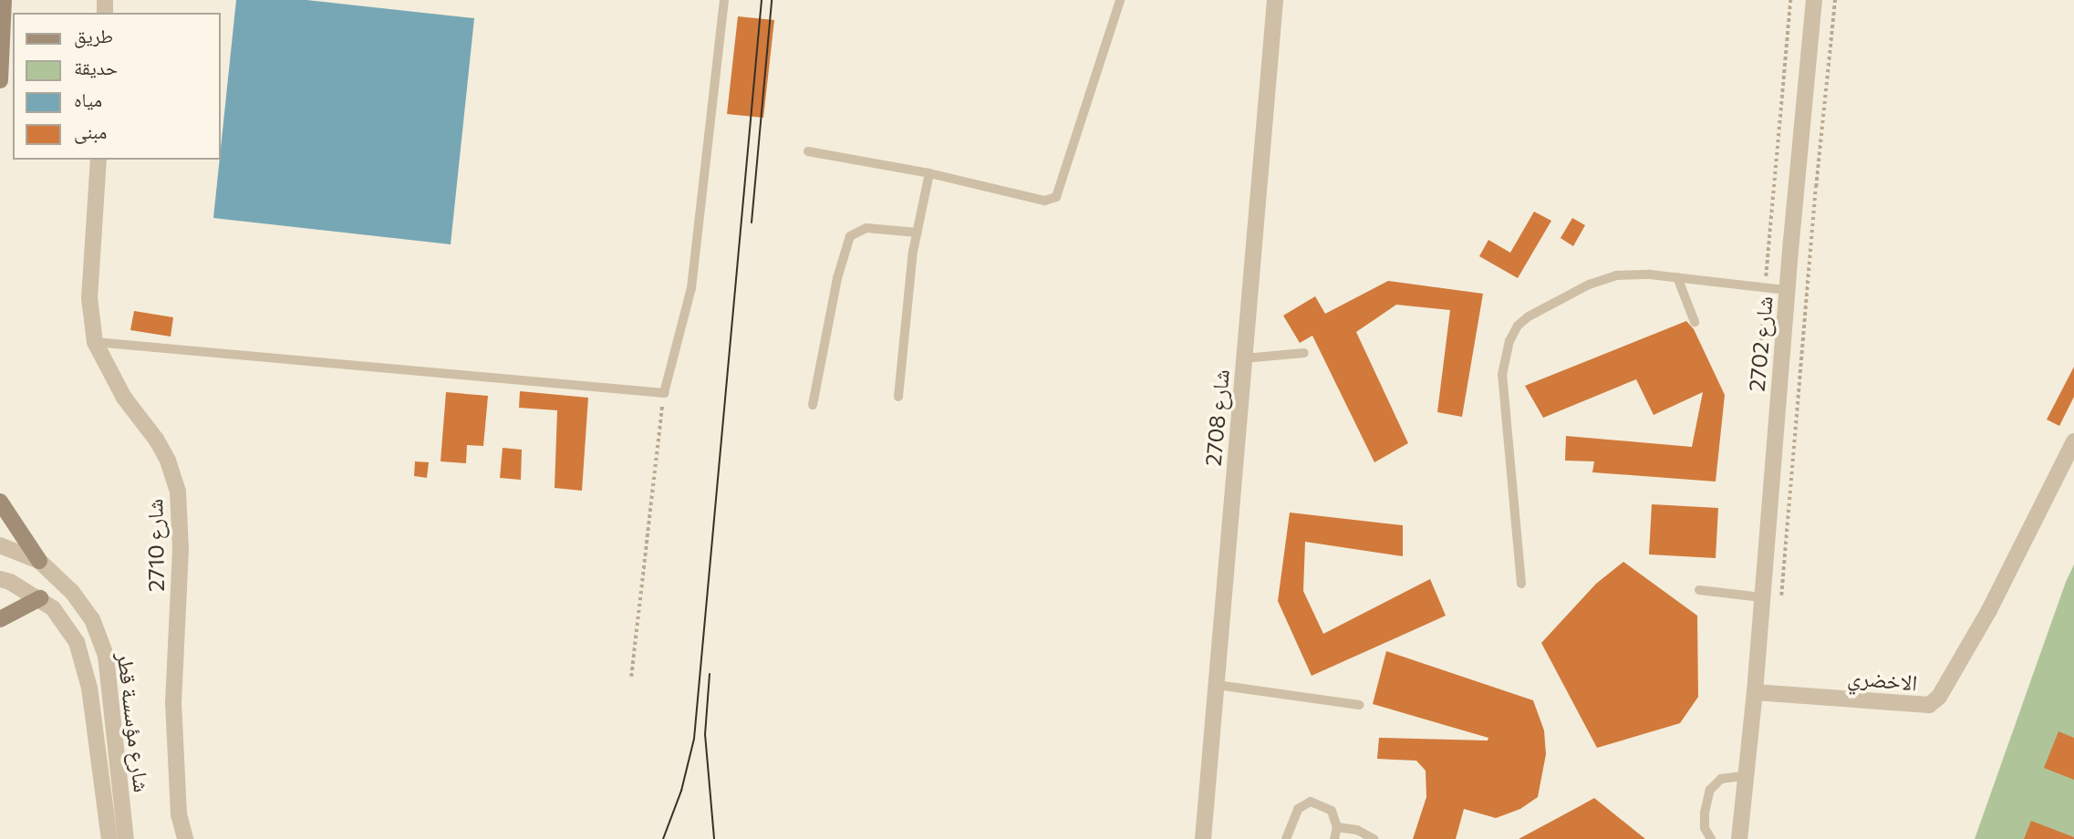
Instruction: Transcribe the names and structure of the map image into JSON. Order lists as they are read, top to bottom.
{
  "streets": {
    "street": [
      "شارع 2702",
      "شارع 2708",
      "شارع 2710",
      "الاخضري",
      "شارع مؤسسة قطر"
    ]
  },
  "crossings": [
    ["شارع 2702", "الاخضري"]
  ],
  "legend": [
    "طريق",
    "حديقة",
    "مياه",
    "مبنى"
  ]
}
